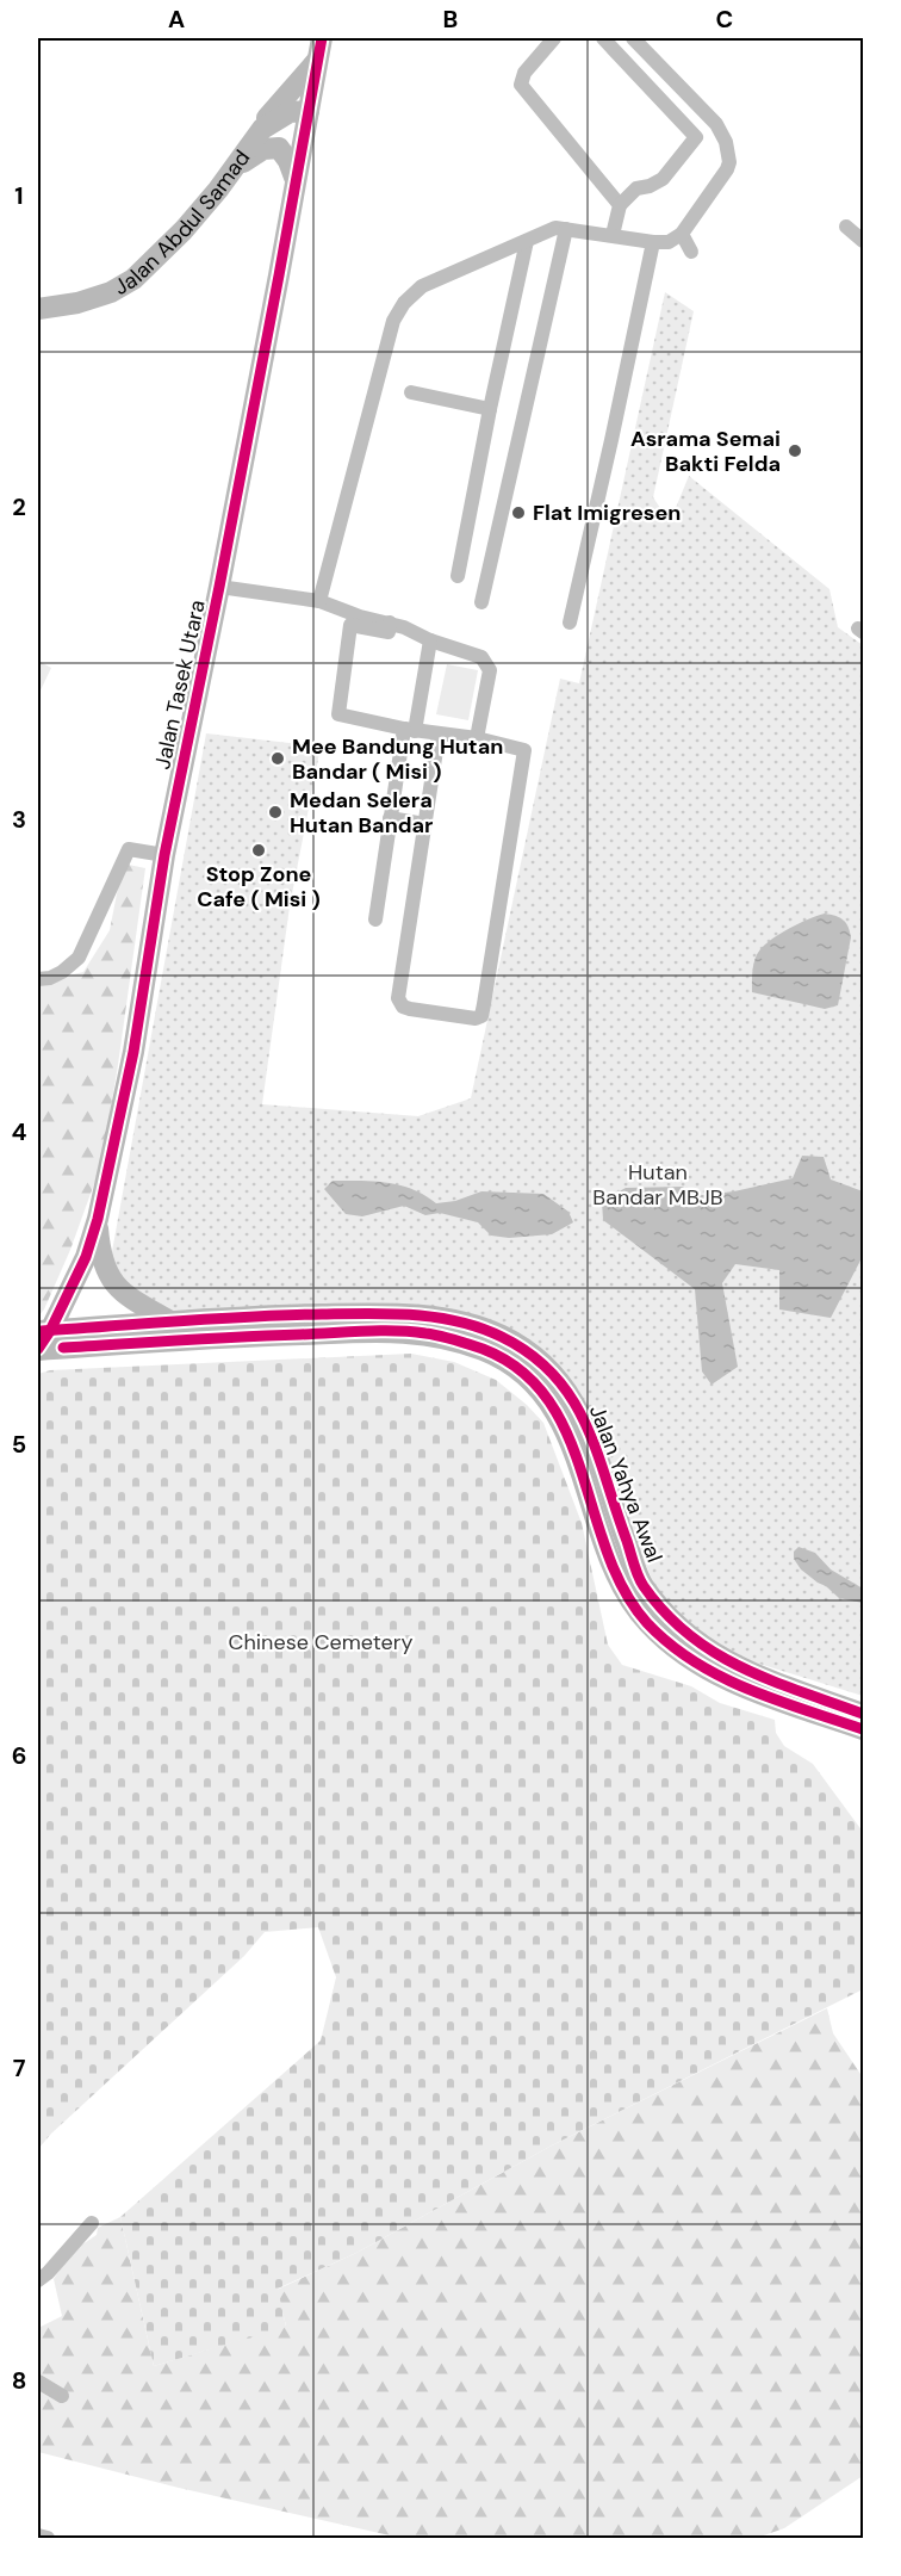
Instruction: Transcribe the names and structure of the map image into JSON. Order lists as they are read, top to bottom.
{
  "streets": {
    "main road": ["Jalan Abdul Samad", "Jalan Tasek Utara", "Jalan Yahya Awal"]
  },
  "crossings": [
    ["Jalan Abdul Samad", "Jalan Tasek Utara"],
    ["Jalan Tasek Utara", "Jalan Yahya Awal"]
  ],
  "parks": ["Hutan Bandar MBJB", "Chinese Cemetery"],
  "places": [
    "Asrama Semai Bakti Felda",
    "Flat Imigresen",
    "Mee Bandung Hutan Bandar ( Misi )",
    "Medan Selera Hutan Bandar",
    "Stop Zone Cafe ( Misi )"
  ],
  "grid": {
    "columns": ["A", "B", "C"],
    "rows": [
      "1",
      "2",
      "3",
      "4",
      "5",
      "6",
      "7",
      "8"
    ]
  }
}
